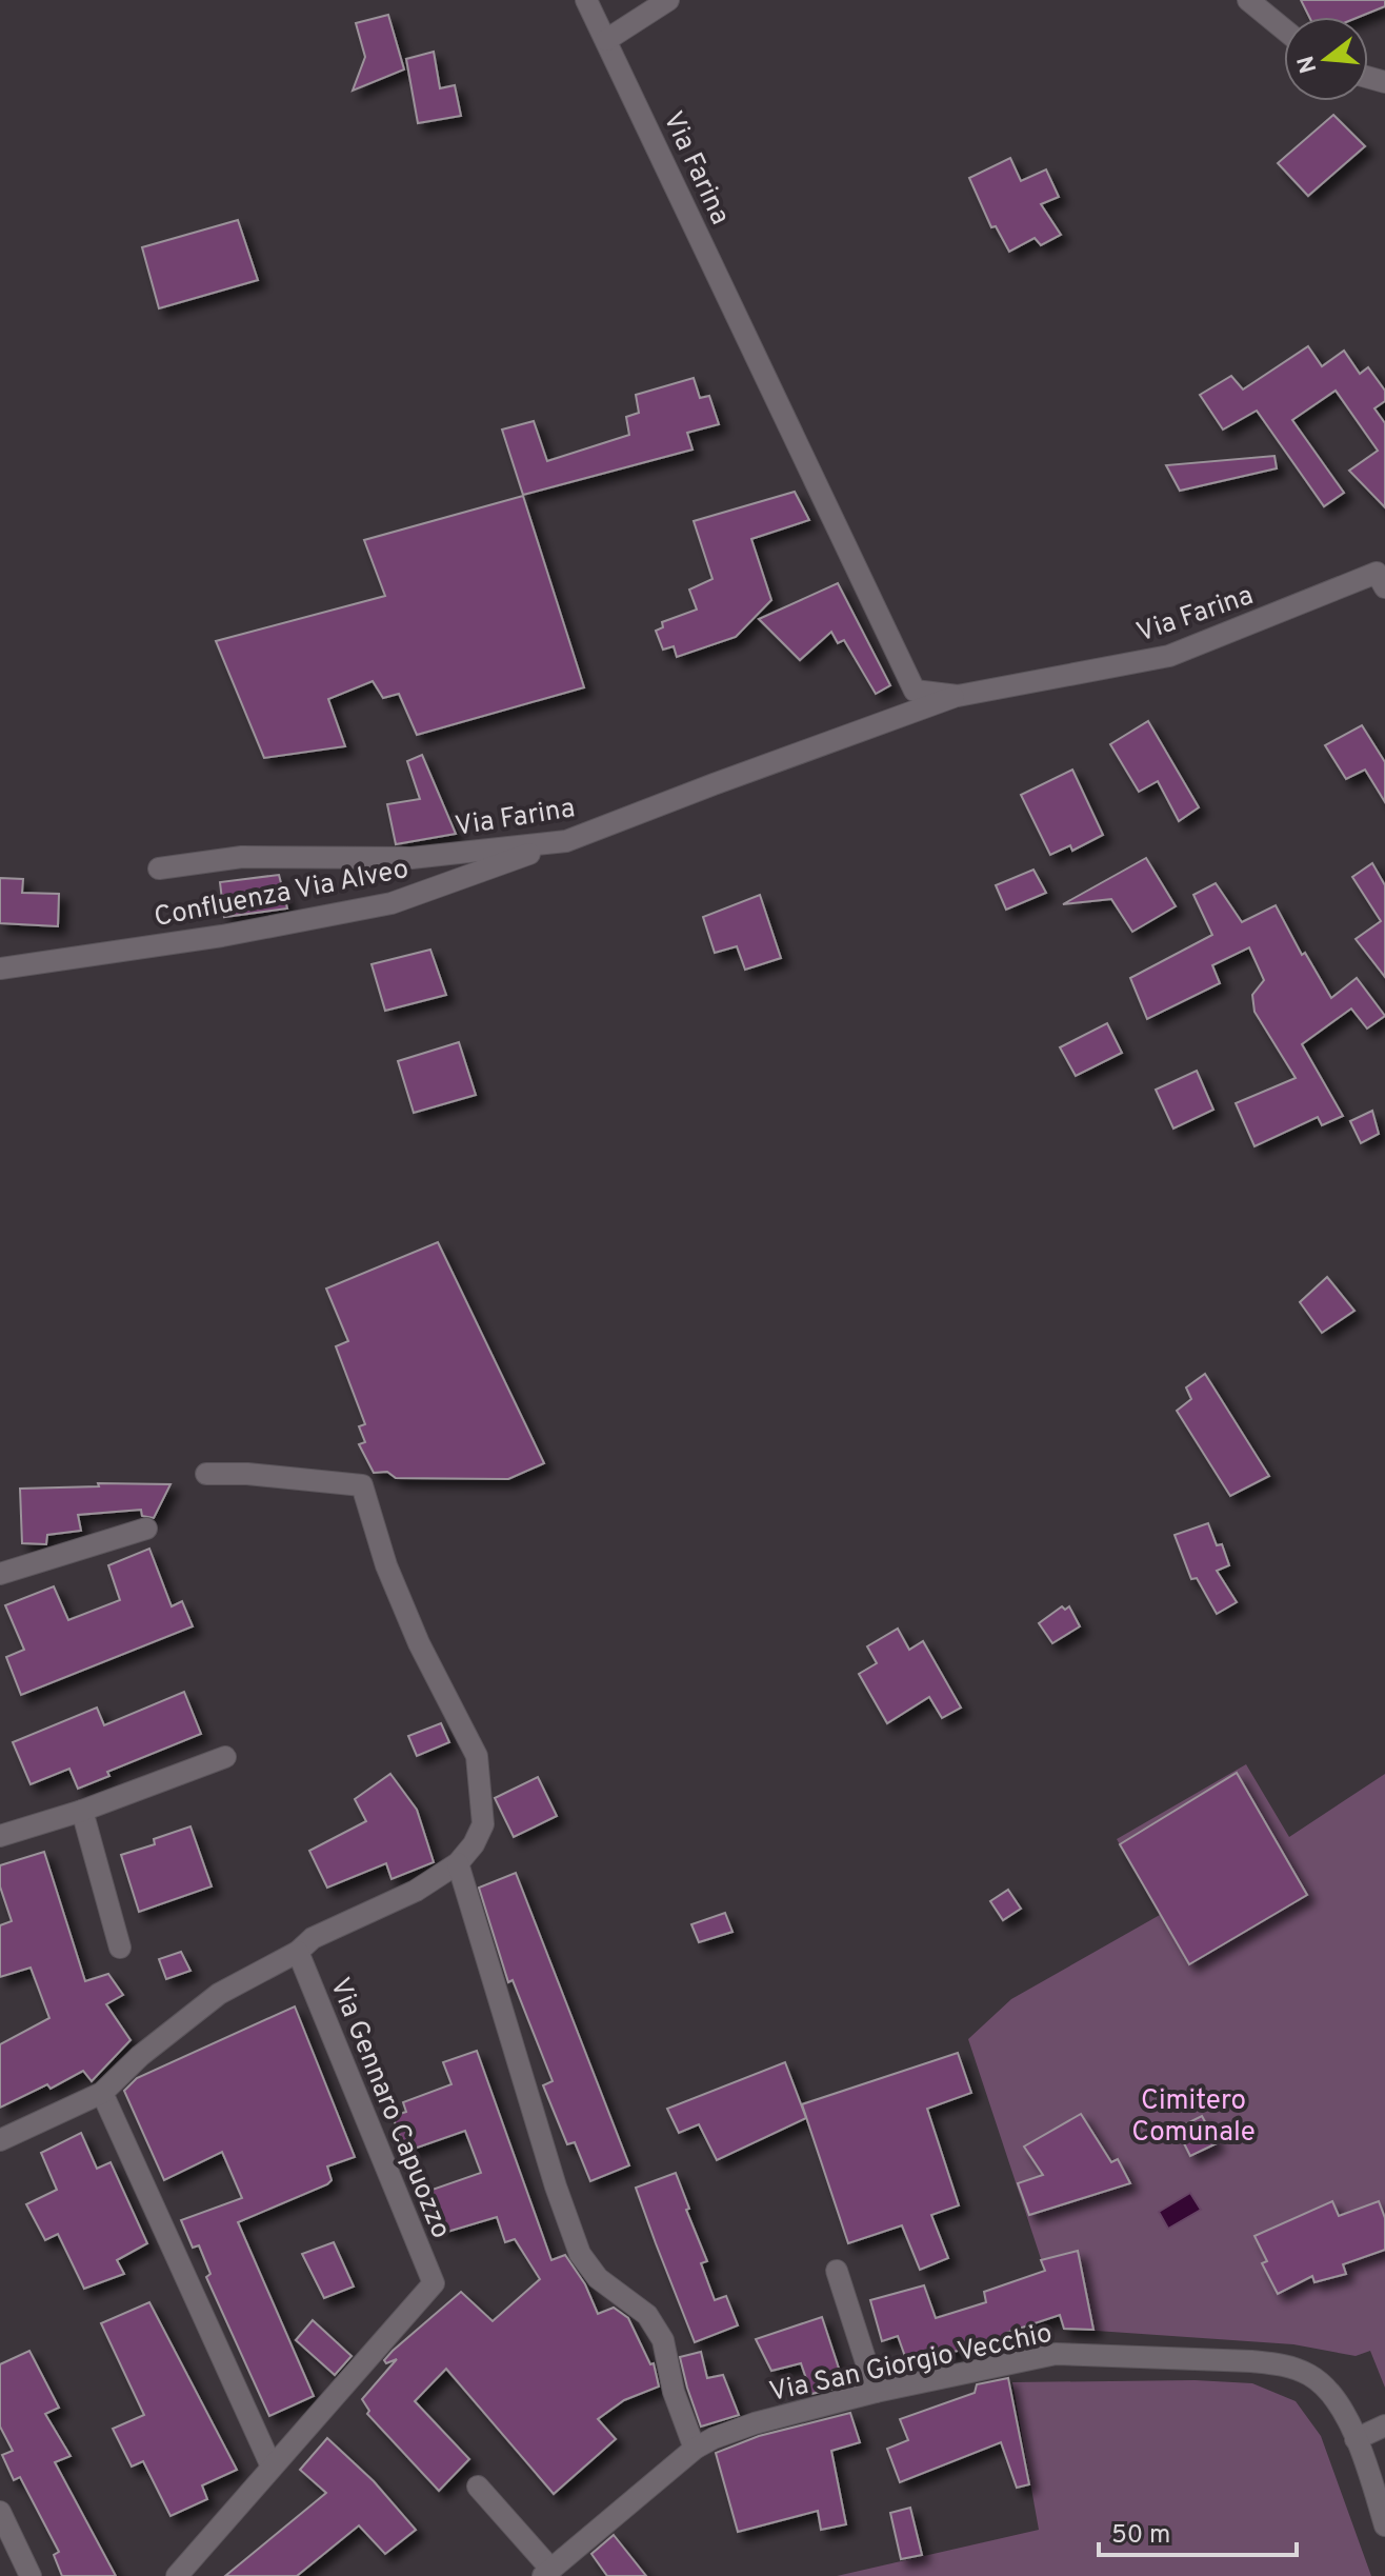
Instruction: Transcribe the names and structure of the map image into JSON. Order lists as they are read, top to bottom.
{
  "streets": {
    "street": [
      "Via Farina",
      "Confluenza Via Alveo",
      "Via Gennaro Capuozzo",
      "Via San Giorgio Vecchio"
    ]
  },
  "crossings": [
    ["Via Farina", "Confluenza Via Alveo"]
  ],
  "parks": ["Cimitero Comunale"],
  "scale_bar": "50 m",
  "north": "left"
}
